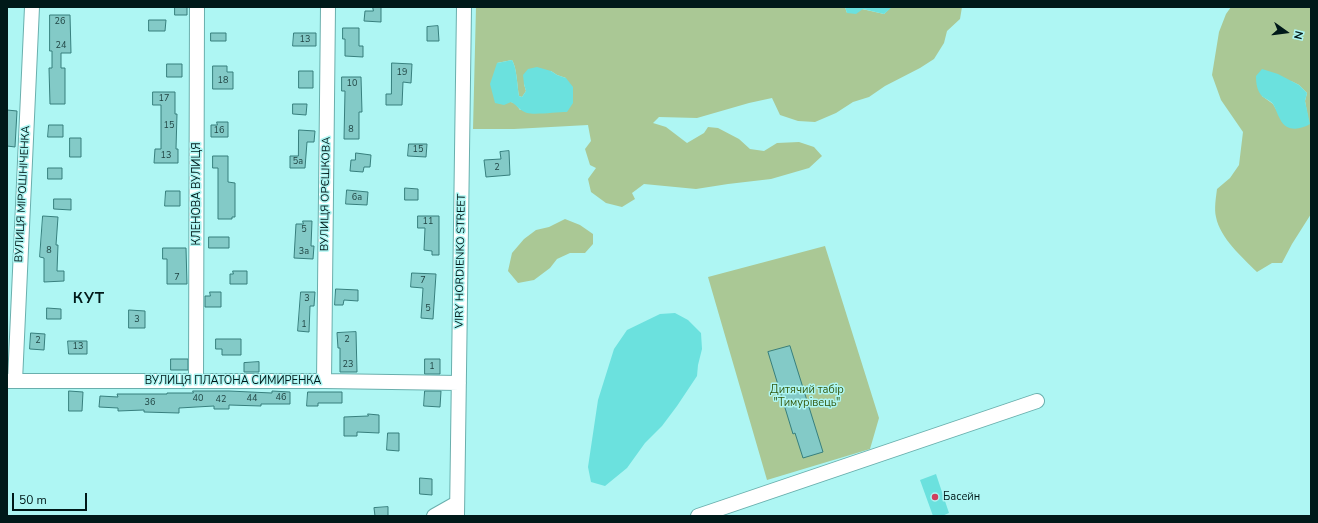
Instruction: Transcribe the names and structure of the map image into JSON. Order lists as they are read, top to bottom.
{
  "streets": {
    "street": [
      "ВУЛИЦЯ МІРОШНІЧЕНКА",
      "КЛЕНОВА ВУЛИЦЯ",
      "ВУЛИЦЯ ОРЄШКОВА",
      "VIRY HORDIENKO STREET",
      "ВУЛИЦЯ ПЛАТОНА СИМИРЕНКА"
    ]
  },
  "crossings": [
    ["ВУЛИЦЯ МІРОШНІЧЕНКА", "ВУЛИЦЯ ПЛАТОНА СИМИРЕНКА"],
    ["КЛЕНОВА ВУЛИЦЯ", "ВУЛИЦЯ ПЛАТОНА СИМИРЕНКА"],
    ["ВУЛИЦЯ ОРЄШКОВА", "ВУЛИЦЯ ПЛАТОНА СИМИРЕНКА"],
    ["VIRY HORDIENKO STREET", "ВУЛИЦЯ ПЛАТОНА СИМИРЕНКА"]
  ],
  "districts": ["КУТ"],
  "parks": ["Дитячий табір \"Тимурівець\""],
  "places": ["Басейн"],
  "house_numbers": [
    "26",
    "13",
    "24",
    "19",
    "18",
    "10",
    "17",
    "15",
    "8",
    "16",
    "15",
    "13",
    "5а",
    "2",
    "6а",
    "11",
    "5",
    "8",
    "3а",
    "7",
    "7",
    "3",
    "5",
    "3",
    "1",
    "2",
    "2",
    "13",
    "23",
    "1",
    "46",
    "40",
    "44",
    "42",
    "36"
  ],
  "scale_bar": "50 m",
  "north": "right"
}
